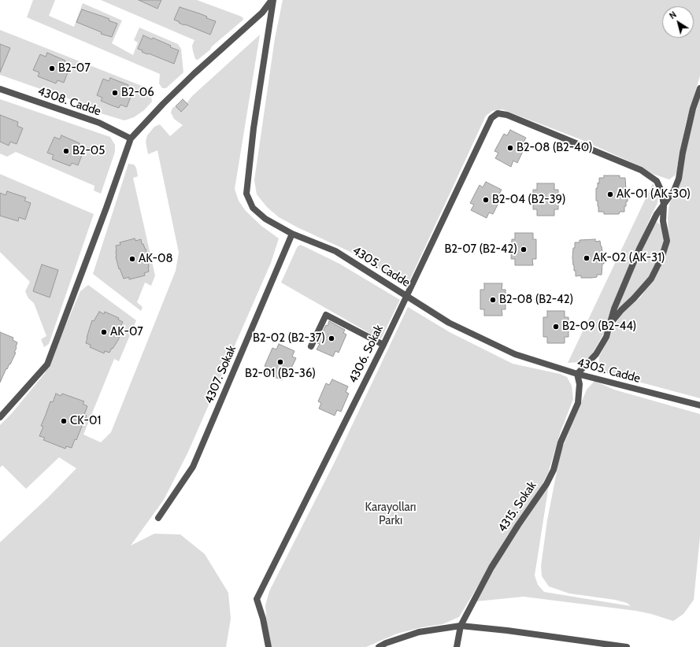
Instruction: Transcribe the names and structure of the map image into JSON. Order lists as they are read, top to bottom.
{
  "streets": {
    "street": [
      "4308. Cadde",
      "4305. Cadde",
      "4306. Sokak",
      "4307. Sokak",
      "4315. Sokak"
    ]
  },
  "crossings": [
    ["4305. Cadde", "4306. Sokak"],
    ["4305. Cadde", "4307. Sokak"],
    ["4305. Cadde", "4315. Sokak"]
  ],
  "parks": ["Karayolları Parkı"],
  "places": [
    "B2-07",
    "B2-06",
    "B2-08 (B2-40)",
    "B2-05",
    "AK-01 (AK-30)",
    "B2-04 (B2-39)",
    "B2-07 (B2-42)",
    "AK-02 (AK-31)",
    "AK-08",
    "B2-08 (B2-42)",
    "B2-09 (B2-44)",
    "AK-07",
    "B2-02 (B2-37)",
    "B2-01 (B2-36)",
    "CK-01"
  ],
  "north": "top left"
}
